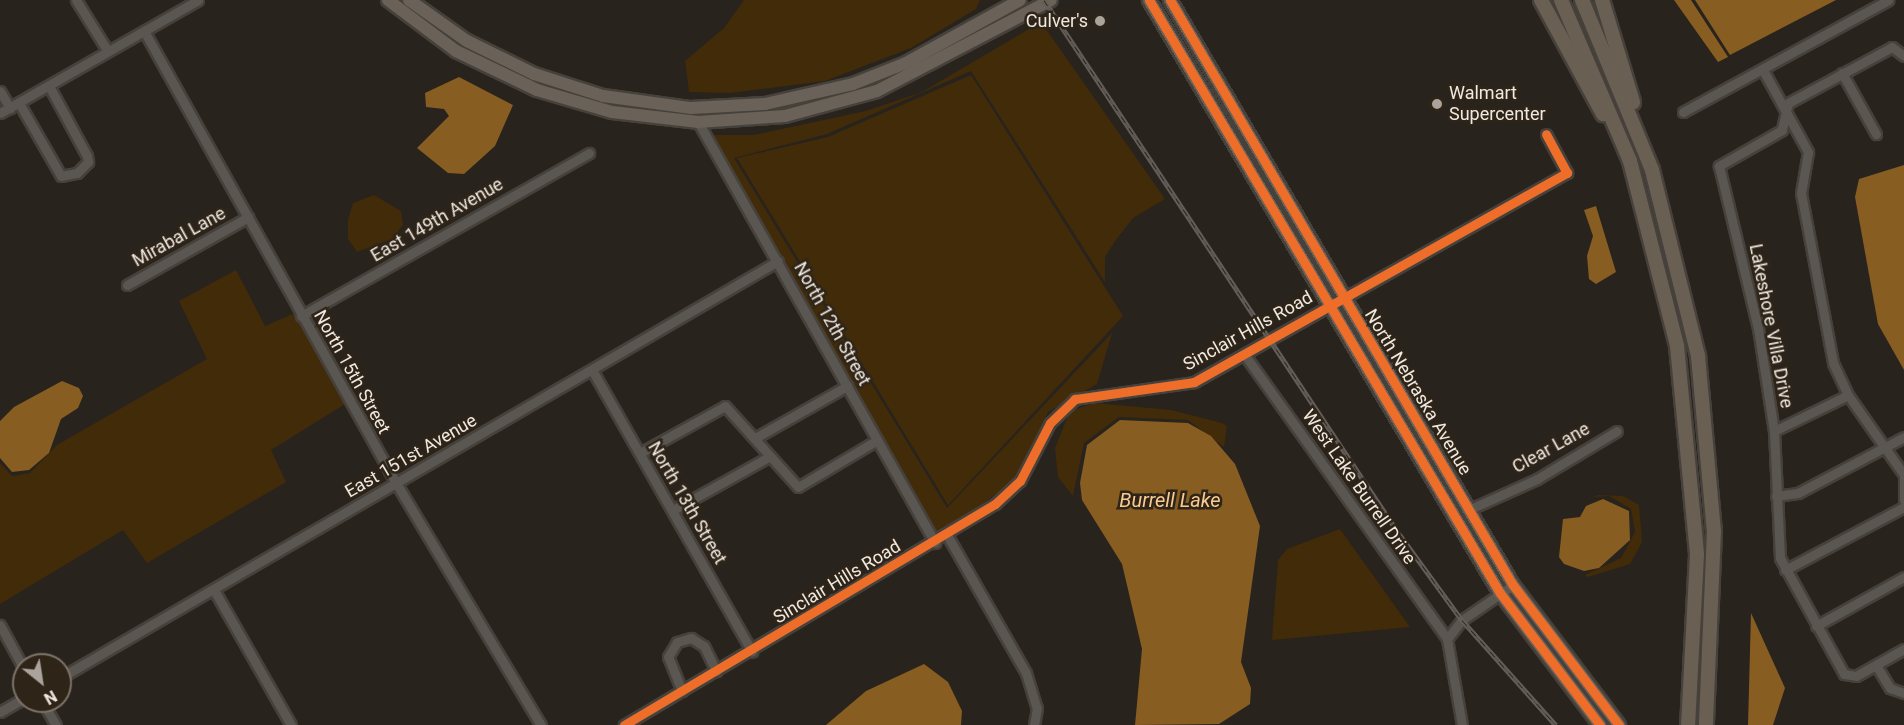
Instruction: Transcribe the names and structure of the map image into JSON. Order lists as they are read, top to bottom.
{
  "streets": {
    "main road": ["North Nebraska Avenue"],
    "street": [
      "East 149th Avenue",
      "Mirabal Lane",
      "North 12th Street",
      "Lakeshore Villa Drive",
      "Sinclair Hills Road",
      "North 15th Street",
      "Clear Lane",
      "East 151st Avenue",
      "West Lake Burrell Drive",
      "North 13th Street"
    ]
  },
  "crossings": [
    ["East 149th Avenue", "North 15th Street"],
    ["Mirabal Lane", "North 15th Street"],
    ["North 12th Street", "Sinclair Hills Road"],
    ["North 12th Street", "East 151st Avenue"],
    ["Sinclair Hills Road", "North Nebraska Avenue"],
    ["Sinclair Hills Road", "West Lake Burrell Drive"],
    ["Sinclair Hills Road", "North 13th Street"],
    ["North 15th Street", "East 151st Avenue"],
    ["North Nebraska Avenue", "Clear Lane"],
    ["East 151st Avenue", "North 13th Street"]
  ],
  "water": ["Burrell Lake"],
  "places": ["Culver's", "Walmart Supercenter"],
  "north": "bottom right"
}
